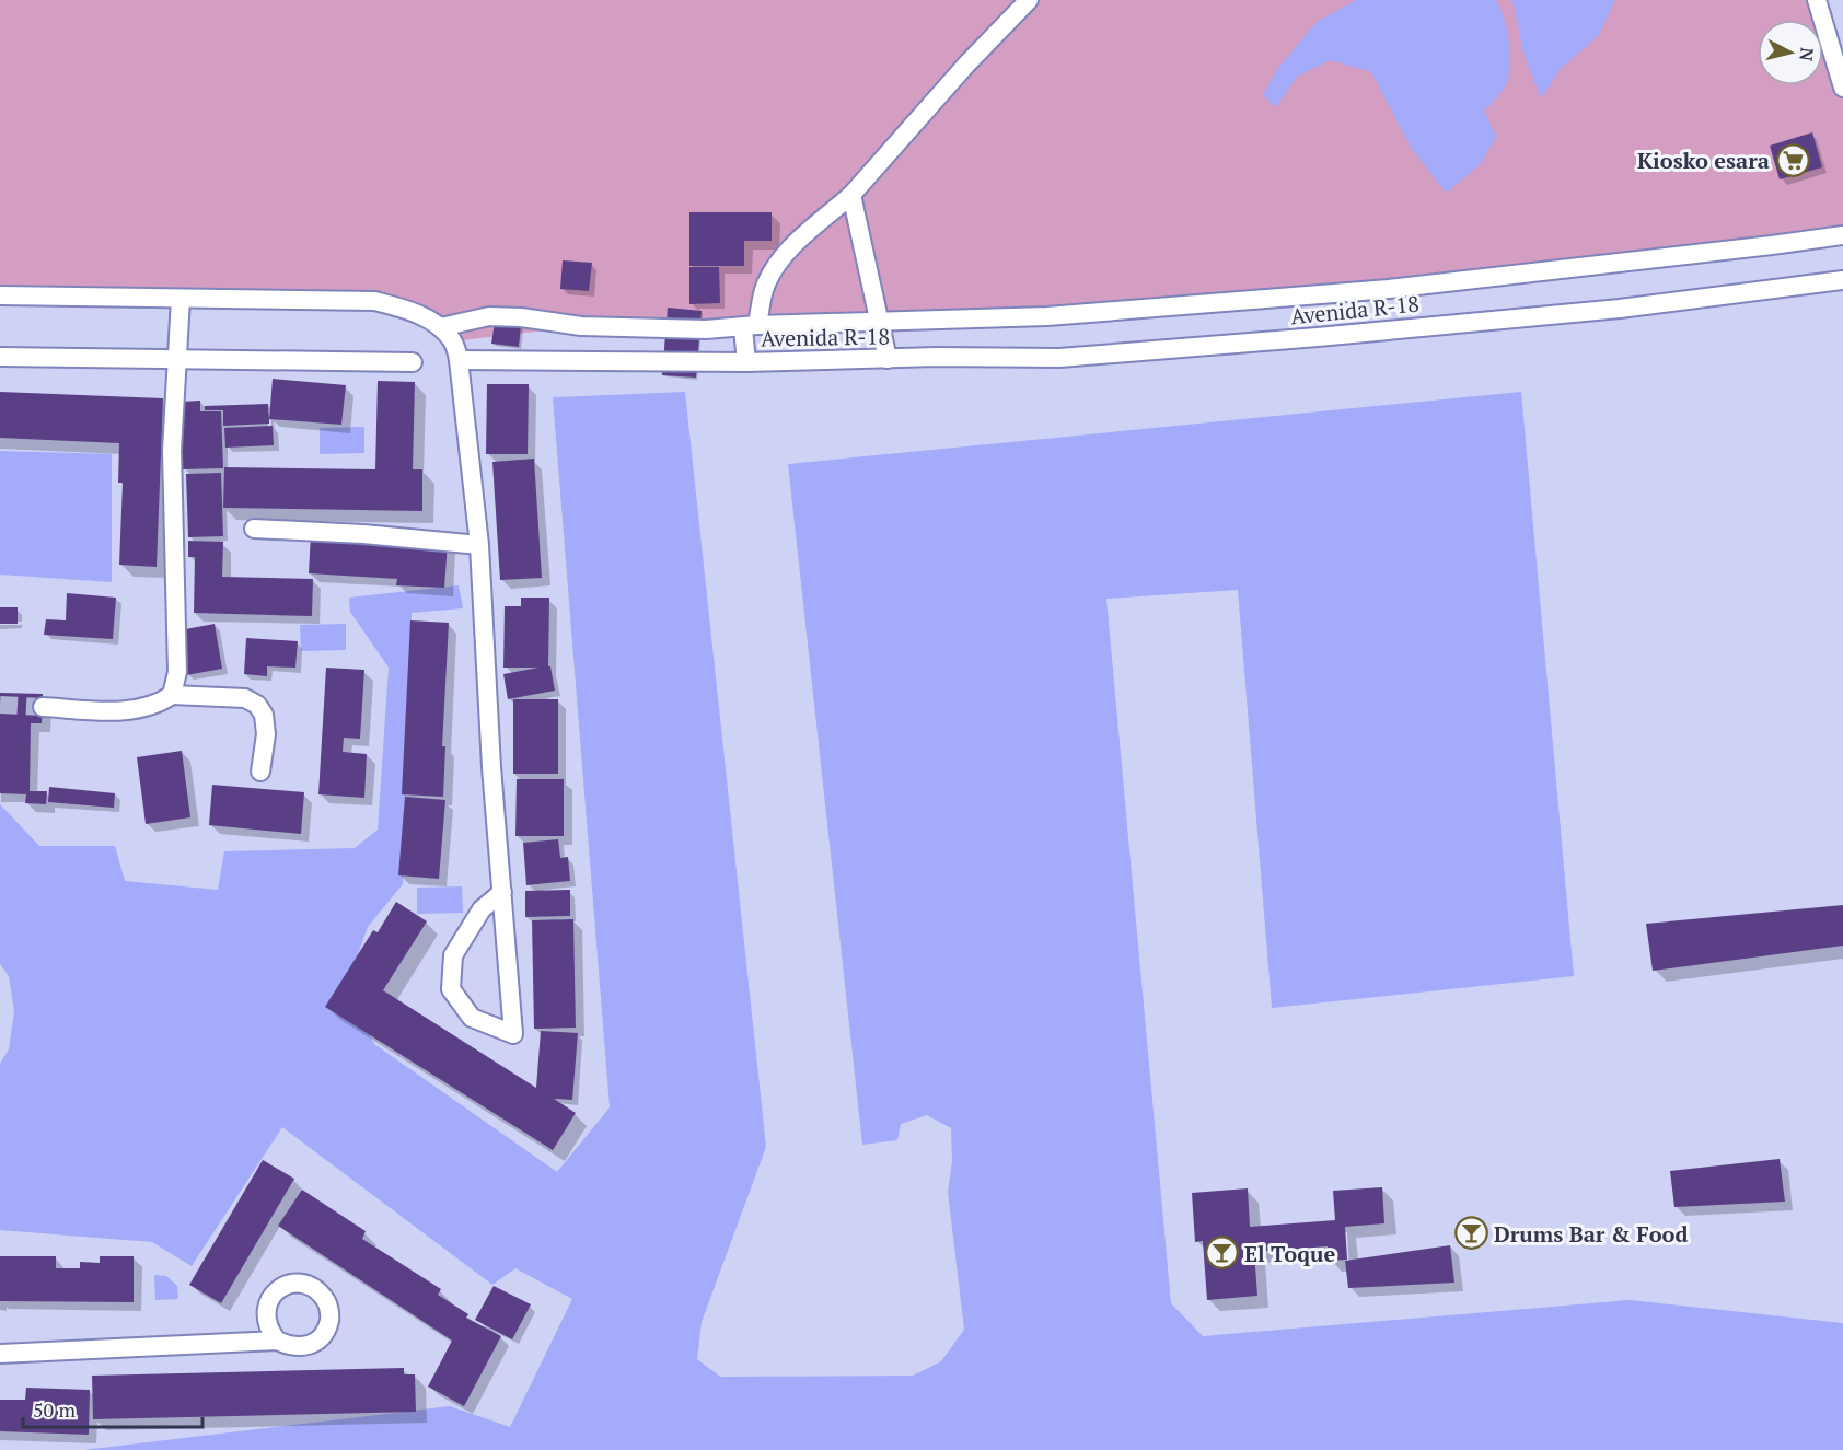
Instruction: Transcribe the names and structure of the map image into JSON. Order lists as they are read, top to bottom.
{
  "streets": {
    "street": ["Avenida R-18"]
  },
  "places": {
    "supermarket": ["Kiosko esara"],
    "bar": ["Drums Bar & Food", "El Toque"]
  },
  "scale_bar": "50 m",
  "north": "right"
}
